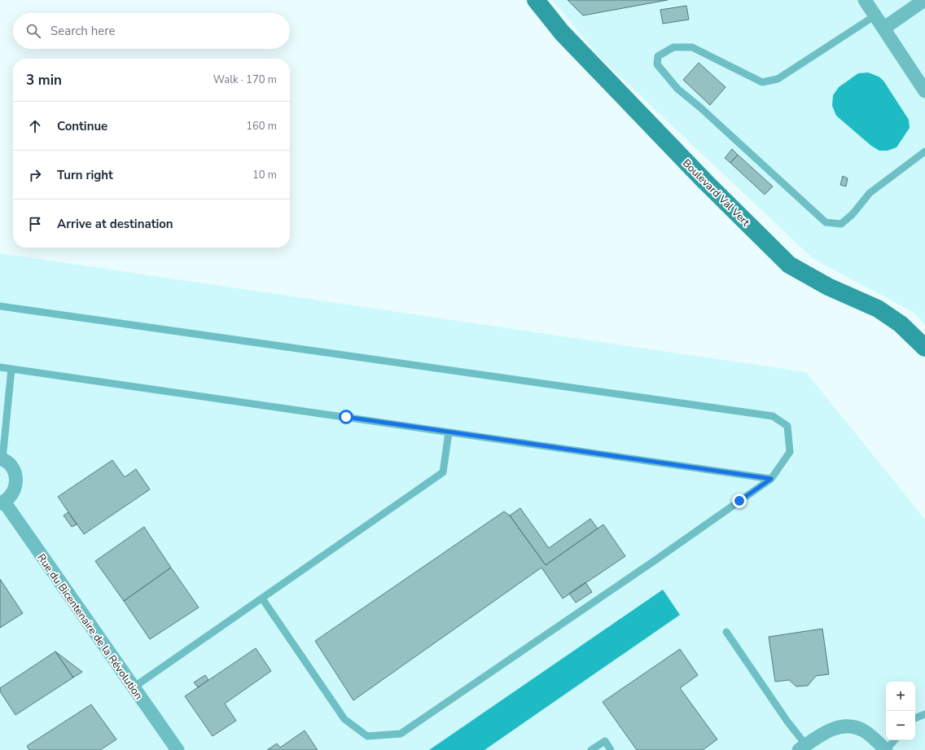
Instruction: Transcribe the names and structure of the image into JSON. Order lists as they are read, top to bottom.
{
  "streets": {
    "street": ["Boulevard Val Vert", "Rue du Bicentenaire de la Révolution"]
  },
  "page": {
    "search": "Search here",
    "heading": ["3 min", "Walk · 170 m"],
    "list": [
      ["Continue", "160 m"],
      ["Turn right", "10 m"],
      "Arrive at destination"
    ],
    "map_buttons": ["+", "−"]
  }
}
